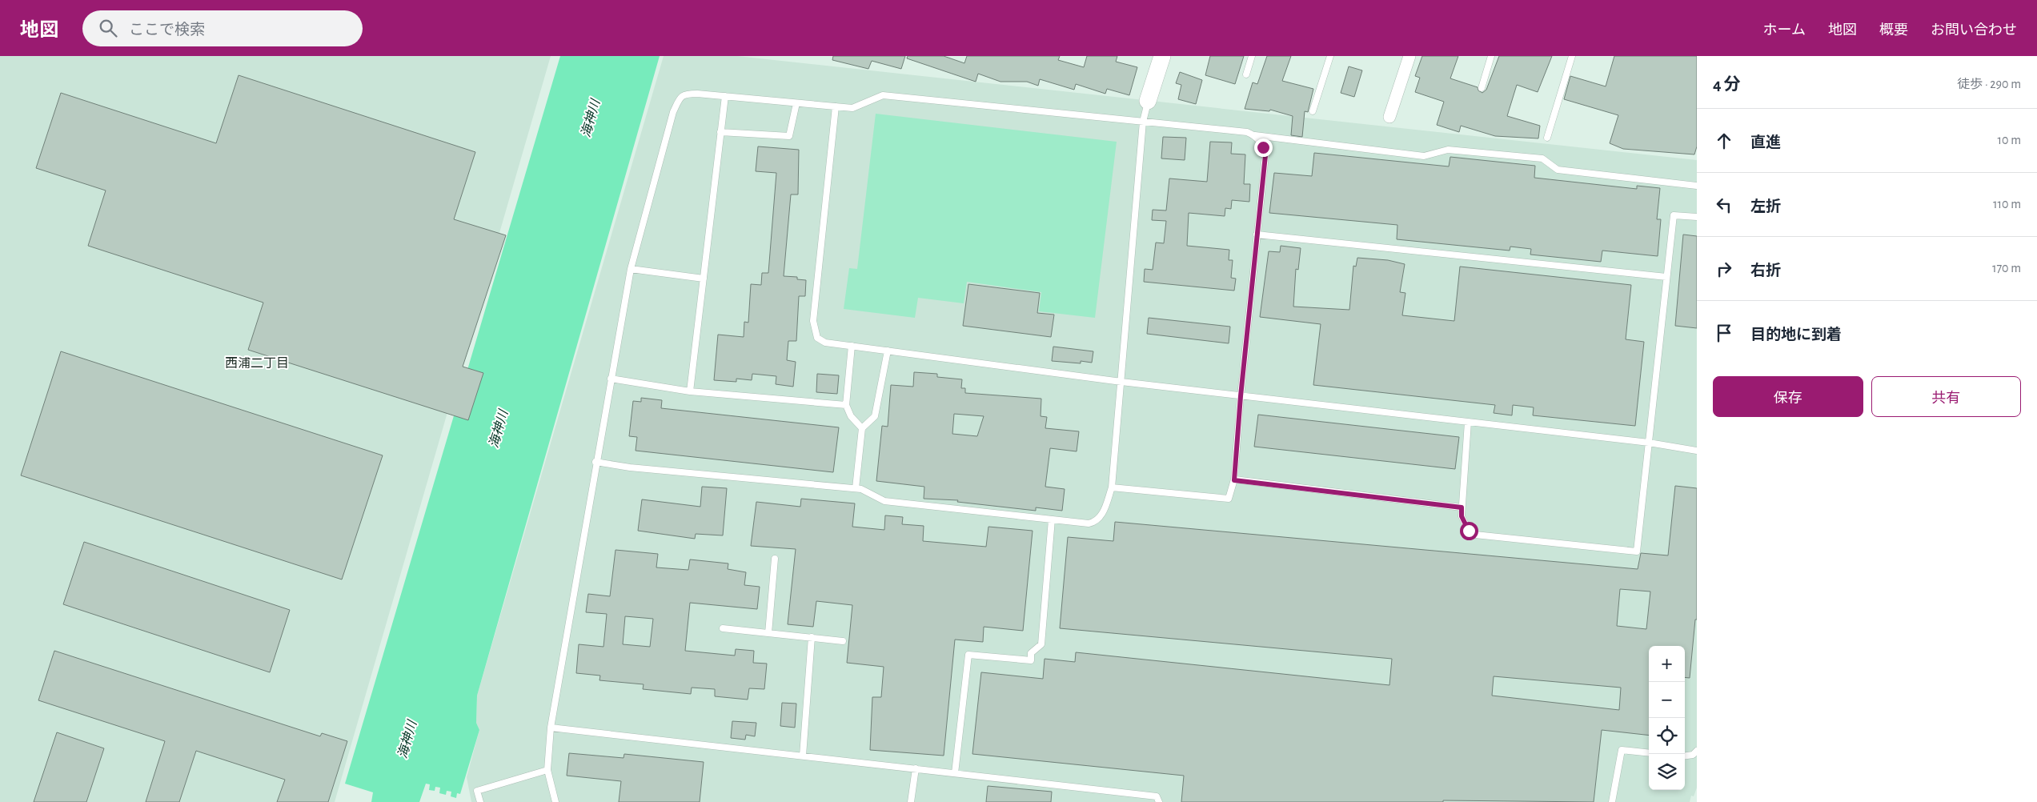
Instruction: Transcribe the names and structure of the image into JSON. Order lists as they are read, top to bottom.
{
  "districts": ["西浦二丁目"],
  "water": ["海神川"],
  "page": {
    "header": "地図",
    "search": "ここで検索",
    "nav": [
      "ホーム",
      "地図",
      "概要",
      "お問い合わせ"
    ],
    "heading": ["4 分", "徒歩 · 290 m"],
    "list": [
      ["直進", "10 m"],
      ["左折", "110 m"],
      ["右折", "170 m"],
      "目的地に到着"
    ],
    "buttons": ["保存", "共有"],
    "map_buttons": ["+", "−"]
  }
}
